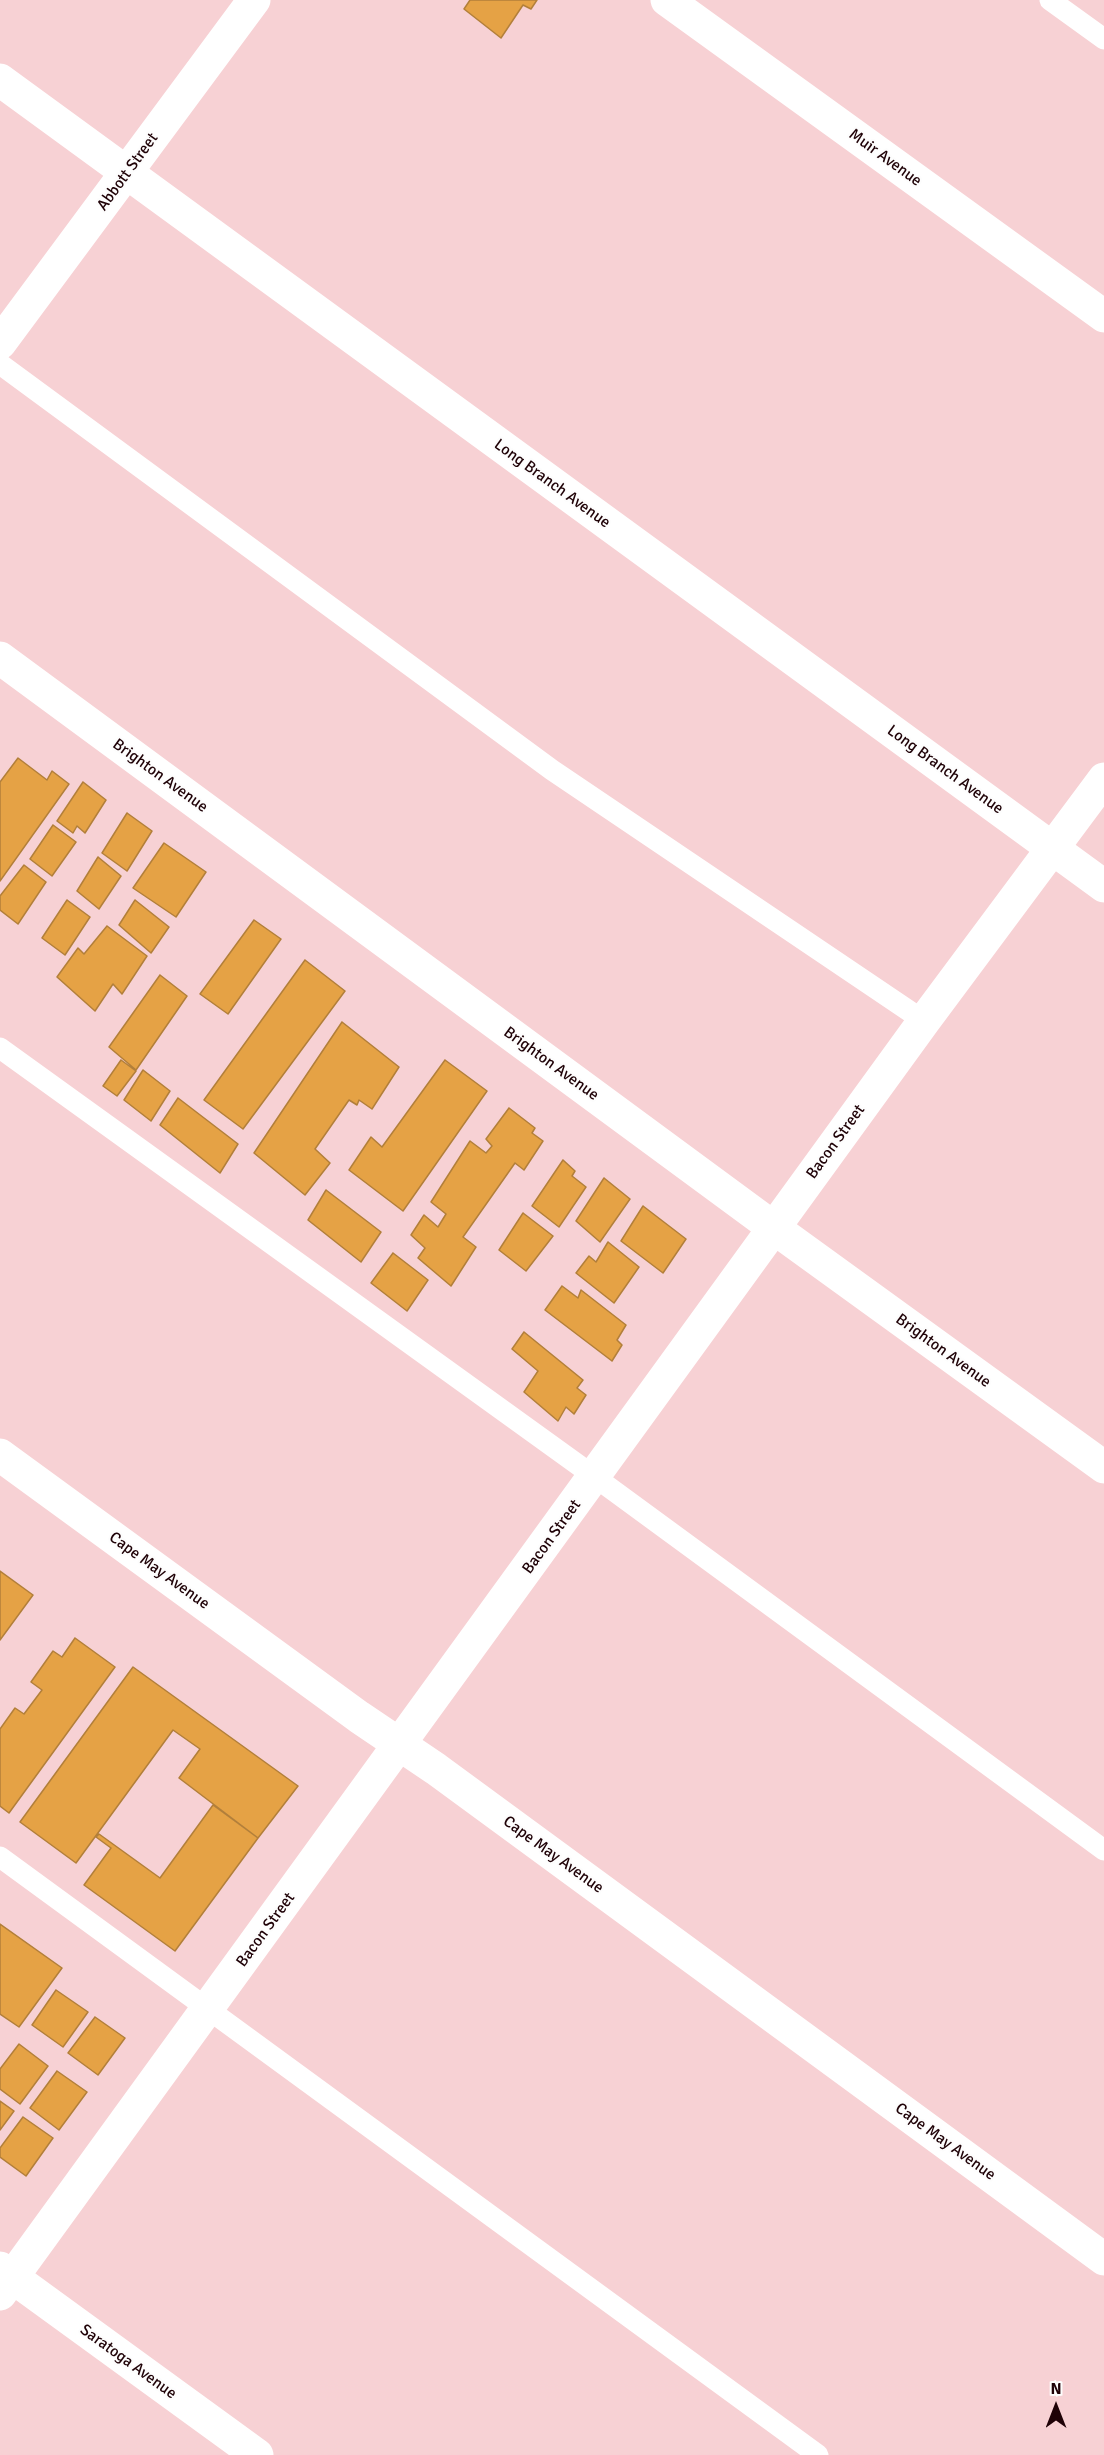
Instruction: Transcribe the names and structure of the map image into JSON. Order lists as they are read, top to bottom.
{
  "streets": {
    "street": [
      "Muir Avenue",
      "Abbott Street",
      "Long Branch Avenue",
      "Brighton Avenue",
      "Bacon Street",
      "Cape May Avenue",
      "Saratoga Avenue"
    ]
  },
  "crossings": [
    ["Abbott Street", "Long Branch Avenue"],
    ["Long Branch Avenue", "Bacon Street"],
    ["Brighton Avenue", "Bacon Street"],
    ["Bacon Street", "Cape May Avenue"],
    ["Bacon Street", "Saratoga Avenue"]
  ],
  "north": "top"
}
